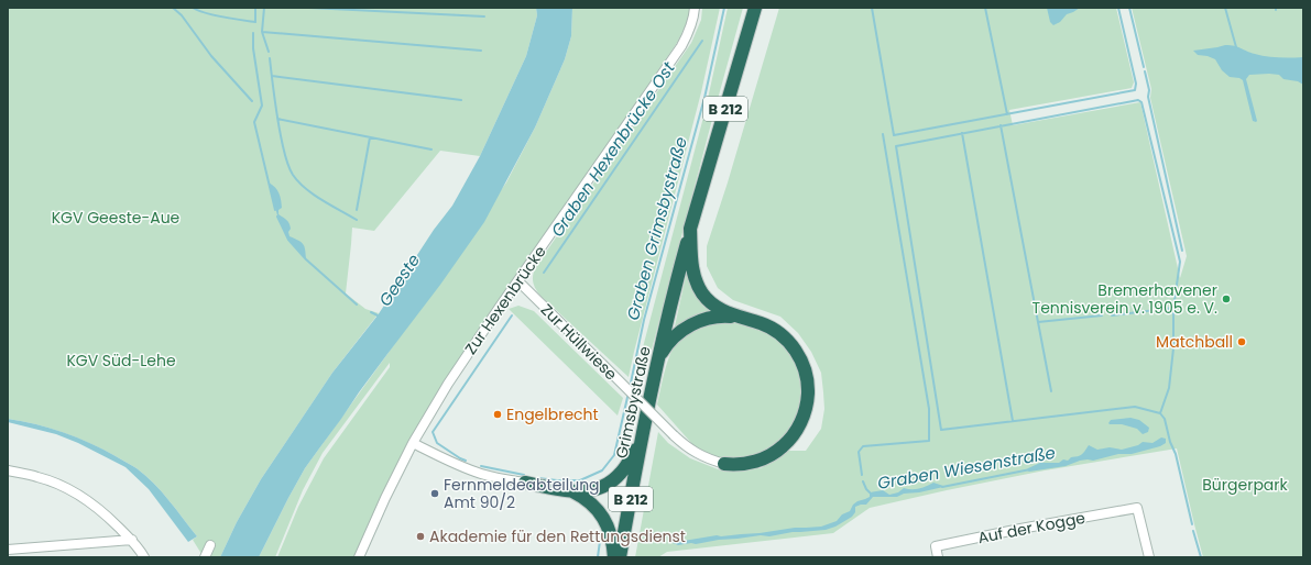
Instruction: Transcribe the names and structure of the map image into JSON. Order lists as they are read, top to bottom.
{
  "streets": {
    "highway": ["B 212", "Grimsbystraße"],
    "street": ["Zur Hexenbrücke", "Zur Hüllwiese", "Auf der Kogge"]
  },
  "crossings": [
    ["B 212", "Grimsbystraße"],
    ["Zur Hexenbrücke", "Zur Hüllwiese"]
  ],
  "water": [
    "Graben Hexenbrücke Ost",
    "Graben Grimsbystraße",
    "Geeste",
    "Graben Wiesenstraße"
  ],
  "parks": ["KGV Geeste-Aue", "KGV Süd-Lehe", "Bürgerpark"],
  "places": [
    "Bremerhavener Tennisverein v. 1905 e. V.",
    "Matchball",
    "Engelbrecht",
    "Fernmeldeabteilung Amt 90/2",
    "Akademie für den Rettungsdienst"
  ]
}
